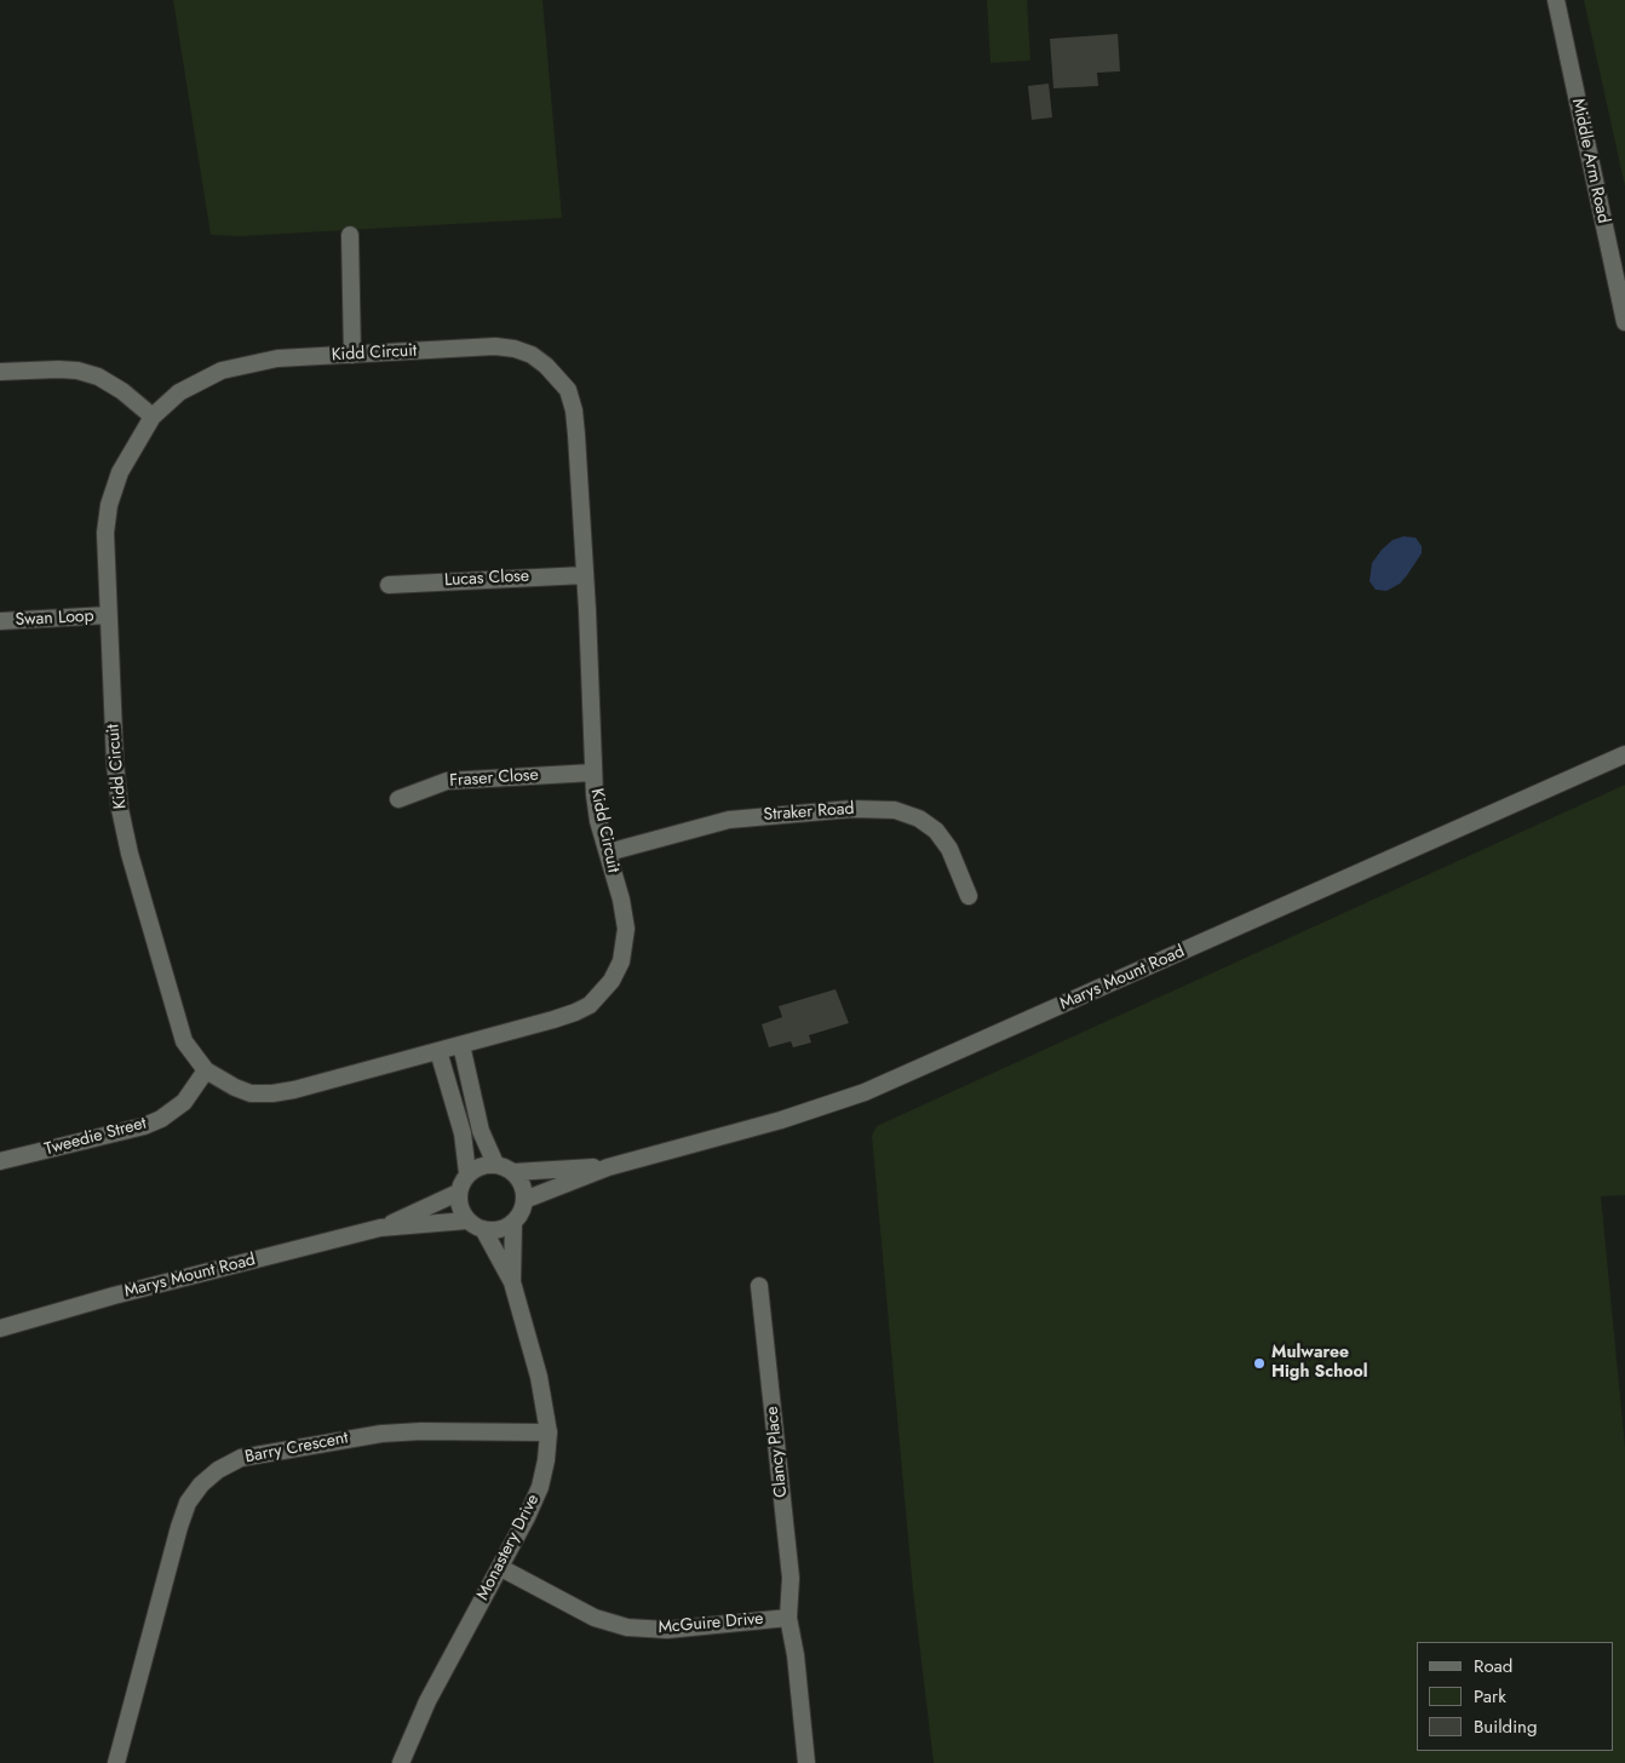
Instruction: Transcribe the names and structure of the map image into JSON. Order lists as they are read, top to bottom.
{
  "streets": {
    "street": [
      "Middle Arm Road",
      "Kidd Circuit",
      "Lucas Close",
      "Swan Loop",
      "Fraser Close",
      "Straker Road",
      "Marys Mount Road",
      "Tweedie Street",
      "Barry Crescent",
      "Clancy Place",
      "Monastery Drive",
      "McGuire Drive"
    ]
  },
  "crossings": [
    ["Kidd Circuit", "Lucas Close"],
    ["Kidd Circuit", "Swan Loop"],
    ["Kidd Circuit", "Fraser Close"],
    ["Kidd Circuit", "Straker Road"],
    ["Kidd Circuit", "Tweedie Street"],
    ["Marys Mount Road", "Monastery Drive"],
    ["Barry Crescent", "Monastery Drive"],
    ["Clancy Place", "McGuire Drive"],
    ["Monastery Drive", "McGuire Drive"]
  ],
  "places": ["Mulwaree High School"],
  "legend": ["Road", "Park", "Building"]
}
